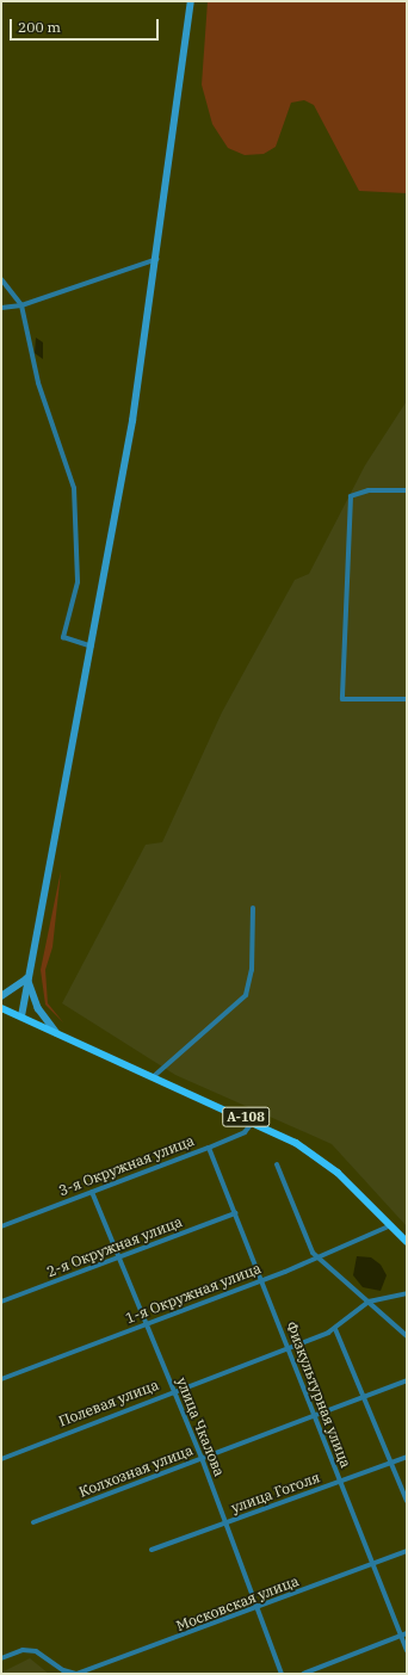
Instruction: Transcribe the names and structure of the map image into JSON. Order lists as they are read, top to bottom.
{
  "streets": {
    "highway": ["А-108"],
    "street": [
      "3-я Окружная улица",
      "2-я Окружная улица",
      "1-я Окружная улица",
      "Физкультурная улица",
      "Полевая улица",
      "улица Чкалова",
      "Колхозная улица",
      "улица Гоголя",
      "Московская улица"
    ]
  },
  "crossings": [
    ["А-108", "3-я Окружная улица"],
    ["А-108", "1-я Окружная улица"],
    ["3-я Окружная улица", "Физкультурная улица"],
    ["3-я Окружная улица", "улица Чкалова"],
    ["2-я Окружная улица", "Физкультурная улица"],
    ["2-я Окружная улица", "улица Чкалова"],
    ["1-я Окружная улица", "Физкультурная улица"],
    ["1-я Окружная улица", "улица Чкалова"],
    ["Физкультурная улица", "Полевая улица"],
    ["Физкультурная улица", "Колхозная улица"],
    ["Физкультурная улица", "улица Гоголя"],
    ["Физкультурная улица", "Московская улица"],
    ["Полевая улица", "улица Чкалова"],
    ["улица Чкалова", "Колхозная улица"],
    ["улица Чкалова", "улица Гоголя"],
    ["улица Чкалова", "Московская улица"]
  ],
  "scale_bar": "200 m"
}
